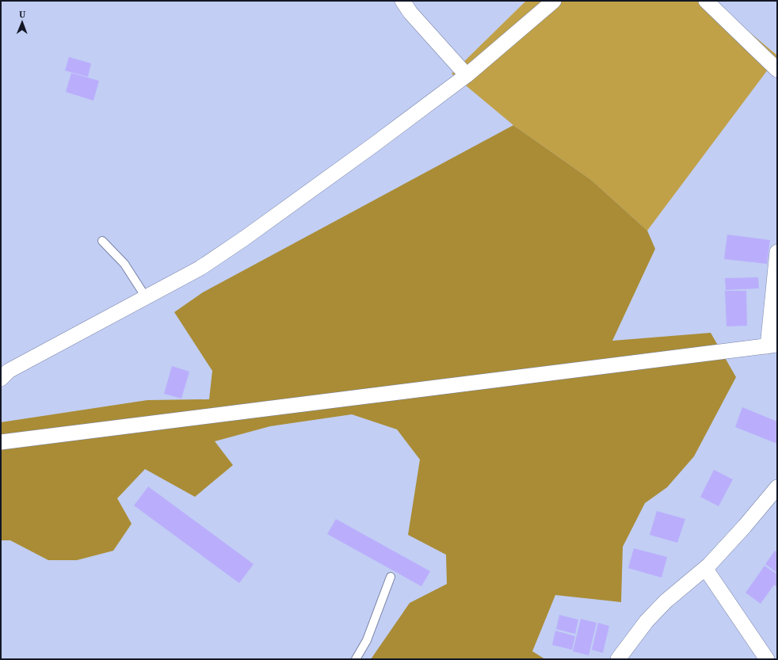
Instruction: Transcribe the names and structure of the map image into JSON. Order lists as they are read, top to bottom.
{
  "north": "top"
}
